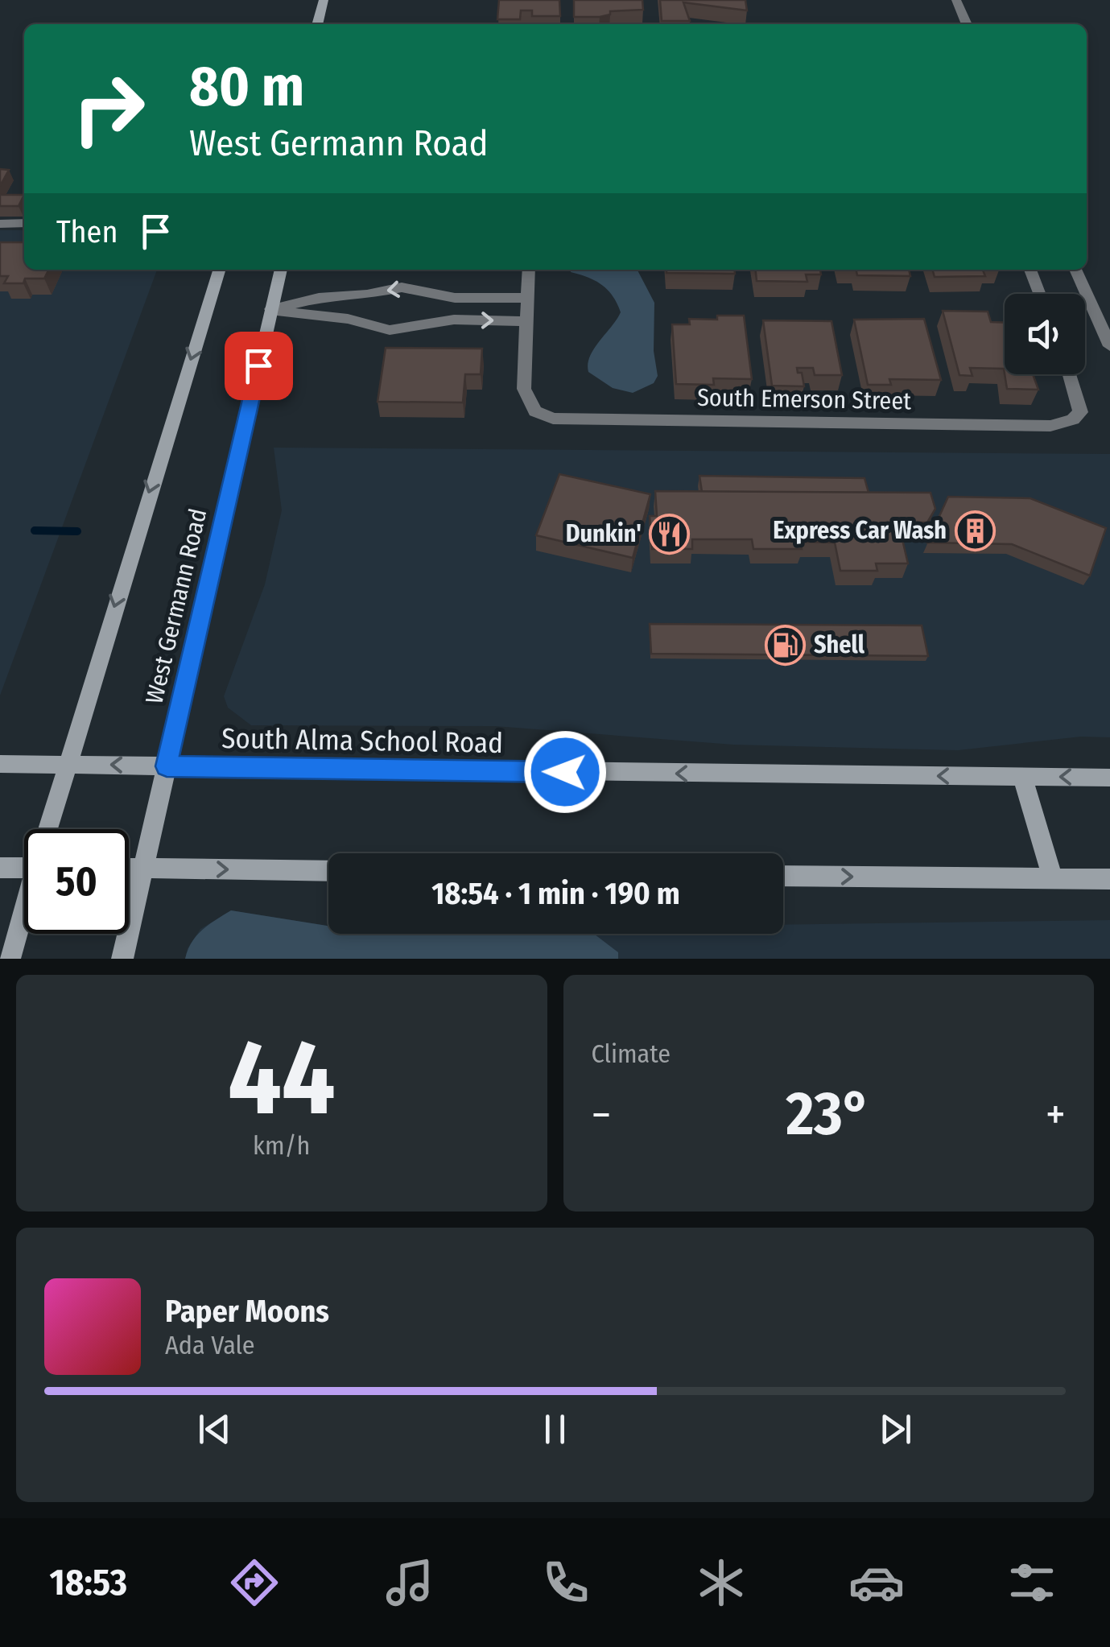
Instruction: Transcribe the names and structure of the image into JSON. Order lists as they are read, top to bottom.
{
  "streets": {
    "main road": ["West Germann Road", "South Alma School Road"],
    "street": ["South Emerson Street"]
  },
  "crossings": [
    ["West Germann Road", "South Alma School Road"]
  ],
  "places": {
    "building": ["Express Car Wash"],
    "restaurant": ["Dunkin'"],
    "fuel station": ["Shell"]
  },
  "page": {
    "turn": ["80 m", "West Germann Road"],
    "then": "Then",
    "limit": "50",
    "trip": "18:54 · 1 min · 190 m",
    "tile": [
      ["44", "km/h"],
      "Climate"
    ],
    "heat": ["−", "23°", "+"],
    "song": ["Paper Moons", "Ada Vale"],
    "tabs": "18:53"
  }
}
